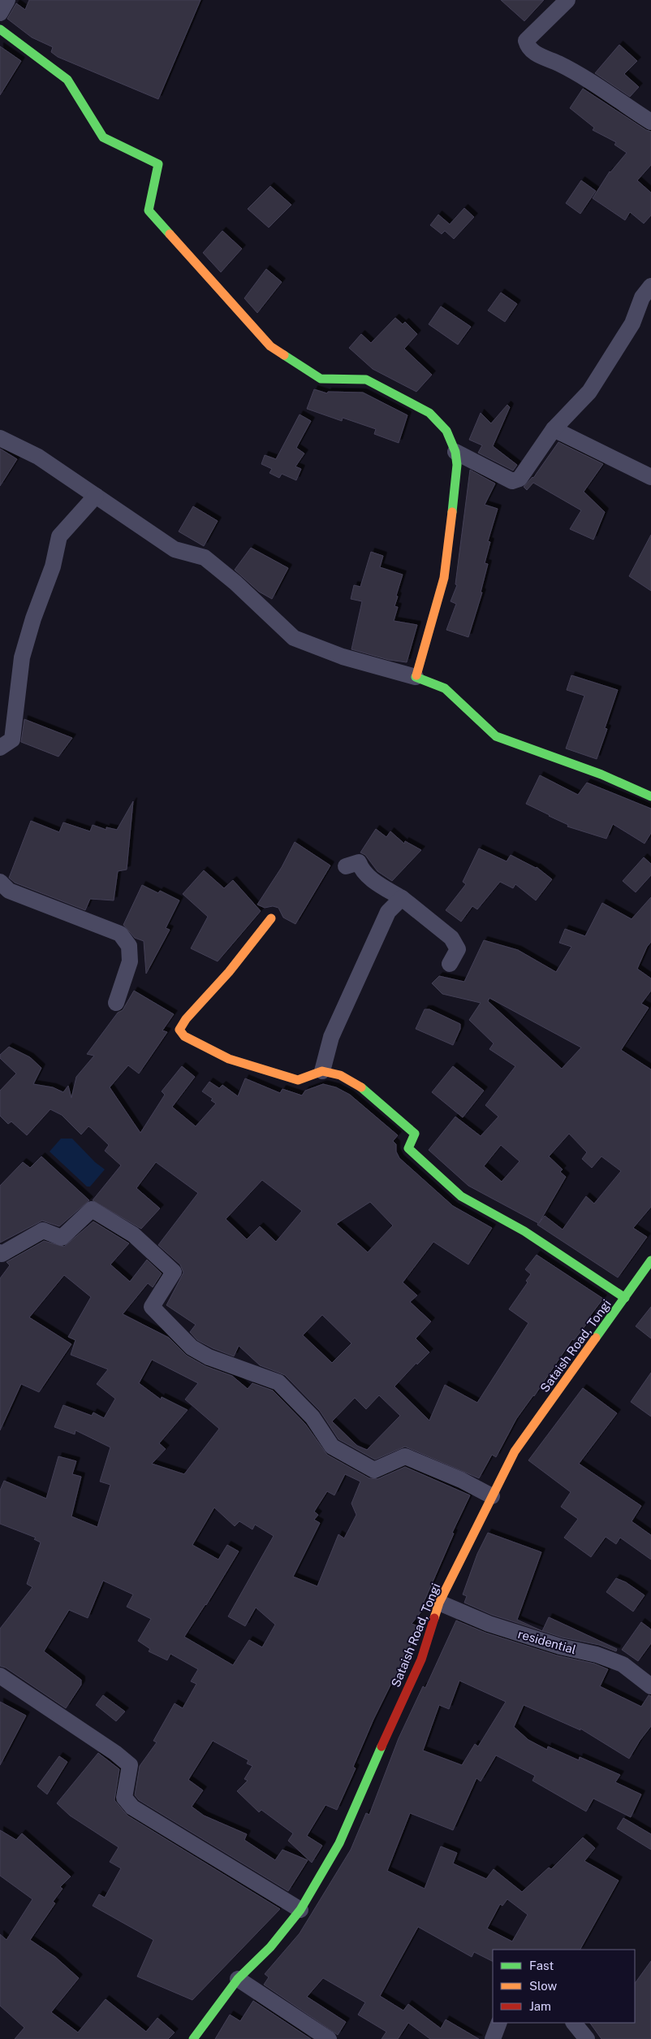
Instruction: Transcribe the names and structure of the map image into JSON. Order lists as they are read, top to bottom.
{
  "streets": {
    "street": ["Sataish Road, Tongi", "residential"]
  },
  "crossings": [
    ["Sataish Road, Tongi", "residential"]
  ],
  "legend": ["Fast", "Slow", "Jam"]
}
